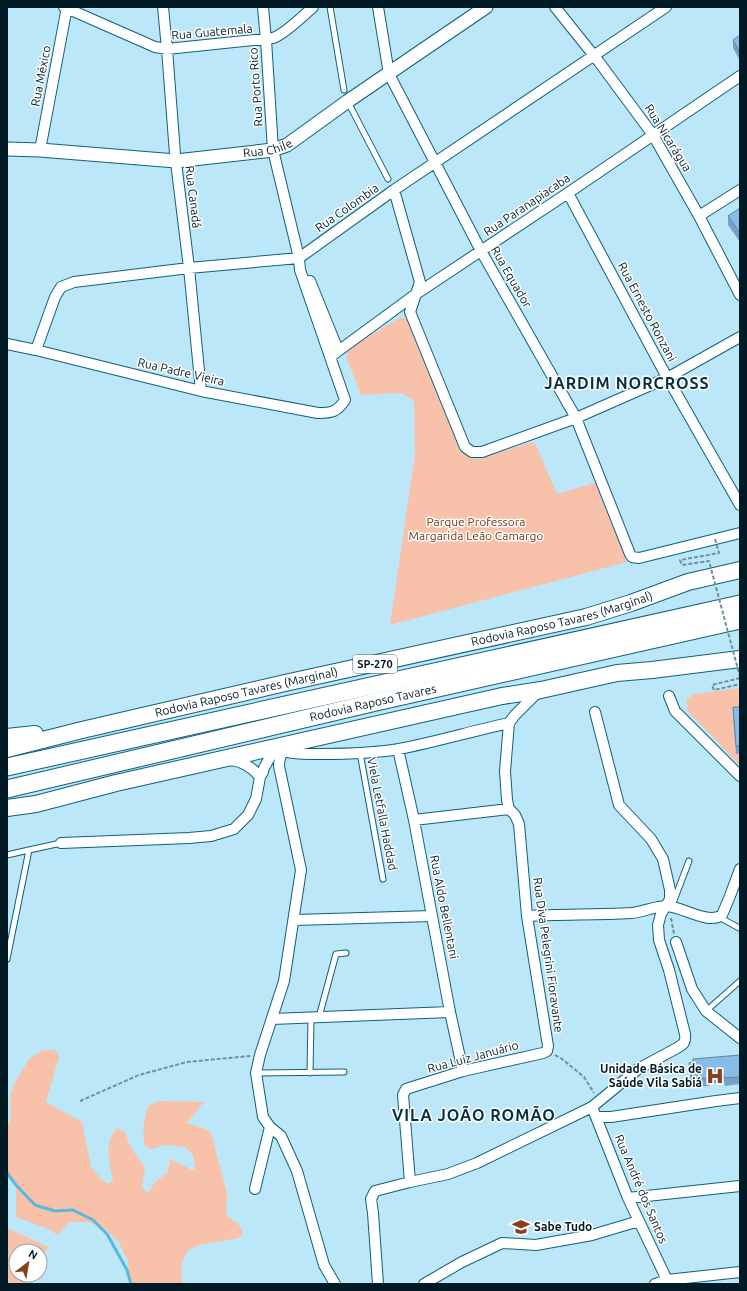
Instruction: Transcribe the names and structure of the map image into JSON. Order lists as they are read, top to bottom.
{
  "streets": {
    "highway": ["Rodovia Raposo Tavares (Marginal)", "SP-270", "Rodovia Raposo Tavares"],
    "main road": ["Rua Chile"],
    "street": [
      "Rua Guatemala",
      "Rua México",
      "Rua Porto Rico",
      "Rua Nicarágua",
      "Rua Canadá",
      "Rua Paranapiacaba",
      "Rua Colombia",
      "Rua Equador",
      "Rua Ernesto Ronzani",
      "Rua Padre Vieira",
      "Rua Aldo Bellentani",
      "Rua Diva Pelegrini Fioravante",
      "Rua Luiz Januário",
      "Rua André dos Santos"
    ],
    "lane": ["Viela Letfalla Haddad"]
  },
  "crossings": [
    ["Rua Guatemala", "Rua México"],
    ["Rua Guatemala", "Rua Porto Rico"],
    ["Rua Guatemala", "Rua Canadá"],
    ["Rua México", "Rua Chile"],
    ["Rua Porto Rico", "Rua Chile"],
    ["Rua Porto Rico", "Rua Paranapiacaba"],
    ["Rua Porto Rico", "Rua Colombia"],
    ["Rua Porto Rico", "Rua Padre Vieira"],
    ["Rua Nicarágua", "Rua Paranapiacaba"],
    ["Rua Nicarágua", "Rua Colombia"],
    ["Rua Chile", "Rua Canadá"],
    ["Rua Chile", "Rua Equador"],
    ["Rua Canadá", "Rua Padre Vieira"],
    ["Rua Paranapiacaba", "Rua Equador"],
    ["Rua Paranapiacaba", "Rua Ernesto Ronzani"],
    ["Rua Colombia", "Rua Equador"],
    ["Rua Aldo Bellentani", "Rua Luiz Januário"],
    ["Rua Diva Pelegrini Fioravante", "Rua Luiz Januário"]
  ],
  "districts": ["JARDIM NORCROSS", "VILA JOÃO ROMÃO"],
  "parks": ["Parque Professora Margarida Leão Camargo"],
  "places": {
    "hospital": ["Unidade Básica de Saúde Vila Sabiá"],
    "school or university": ["Sabe Tudo"]
  },
  "north": "top right"
}
